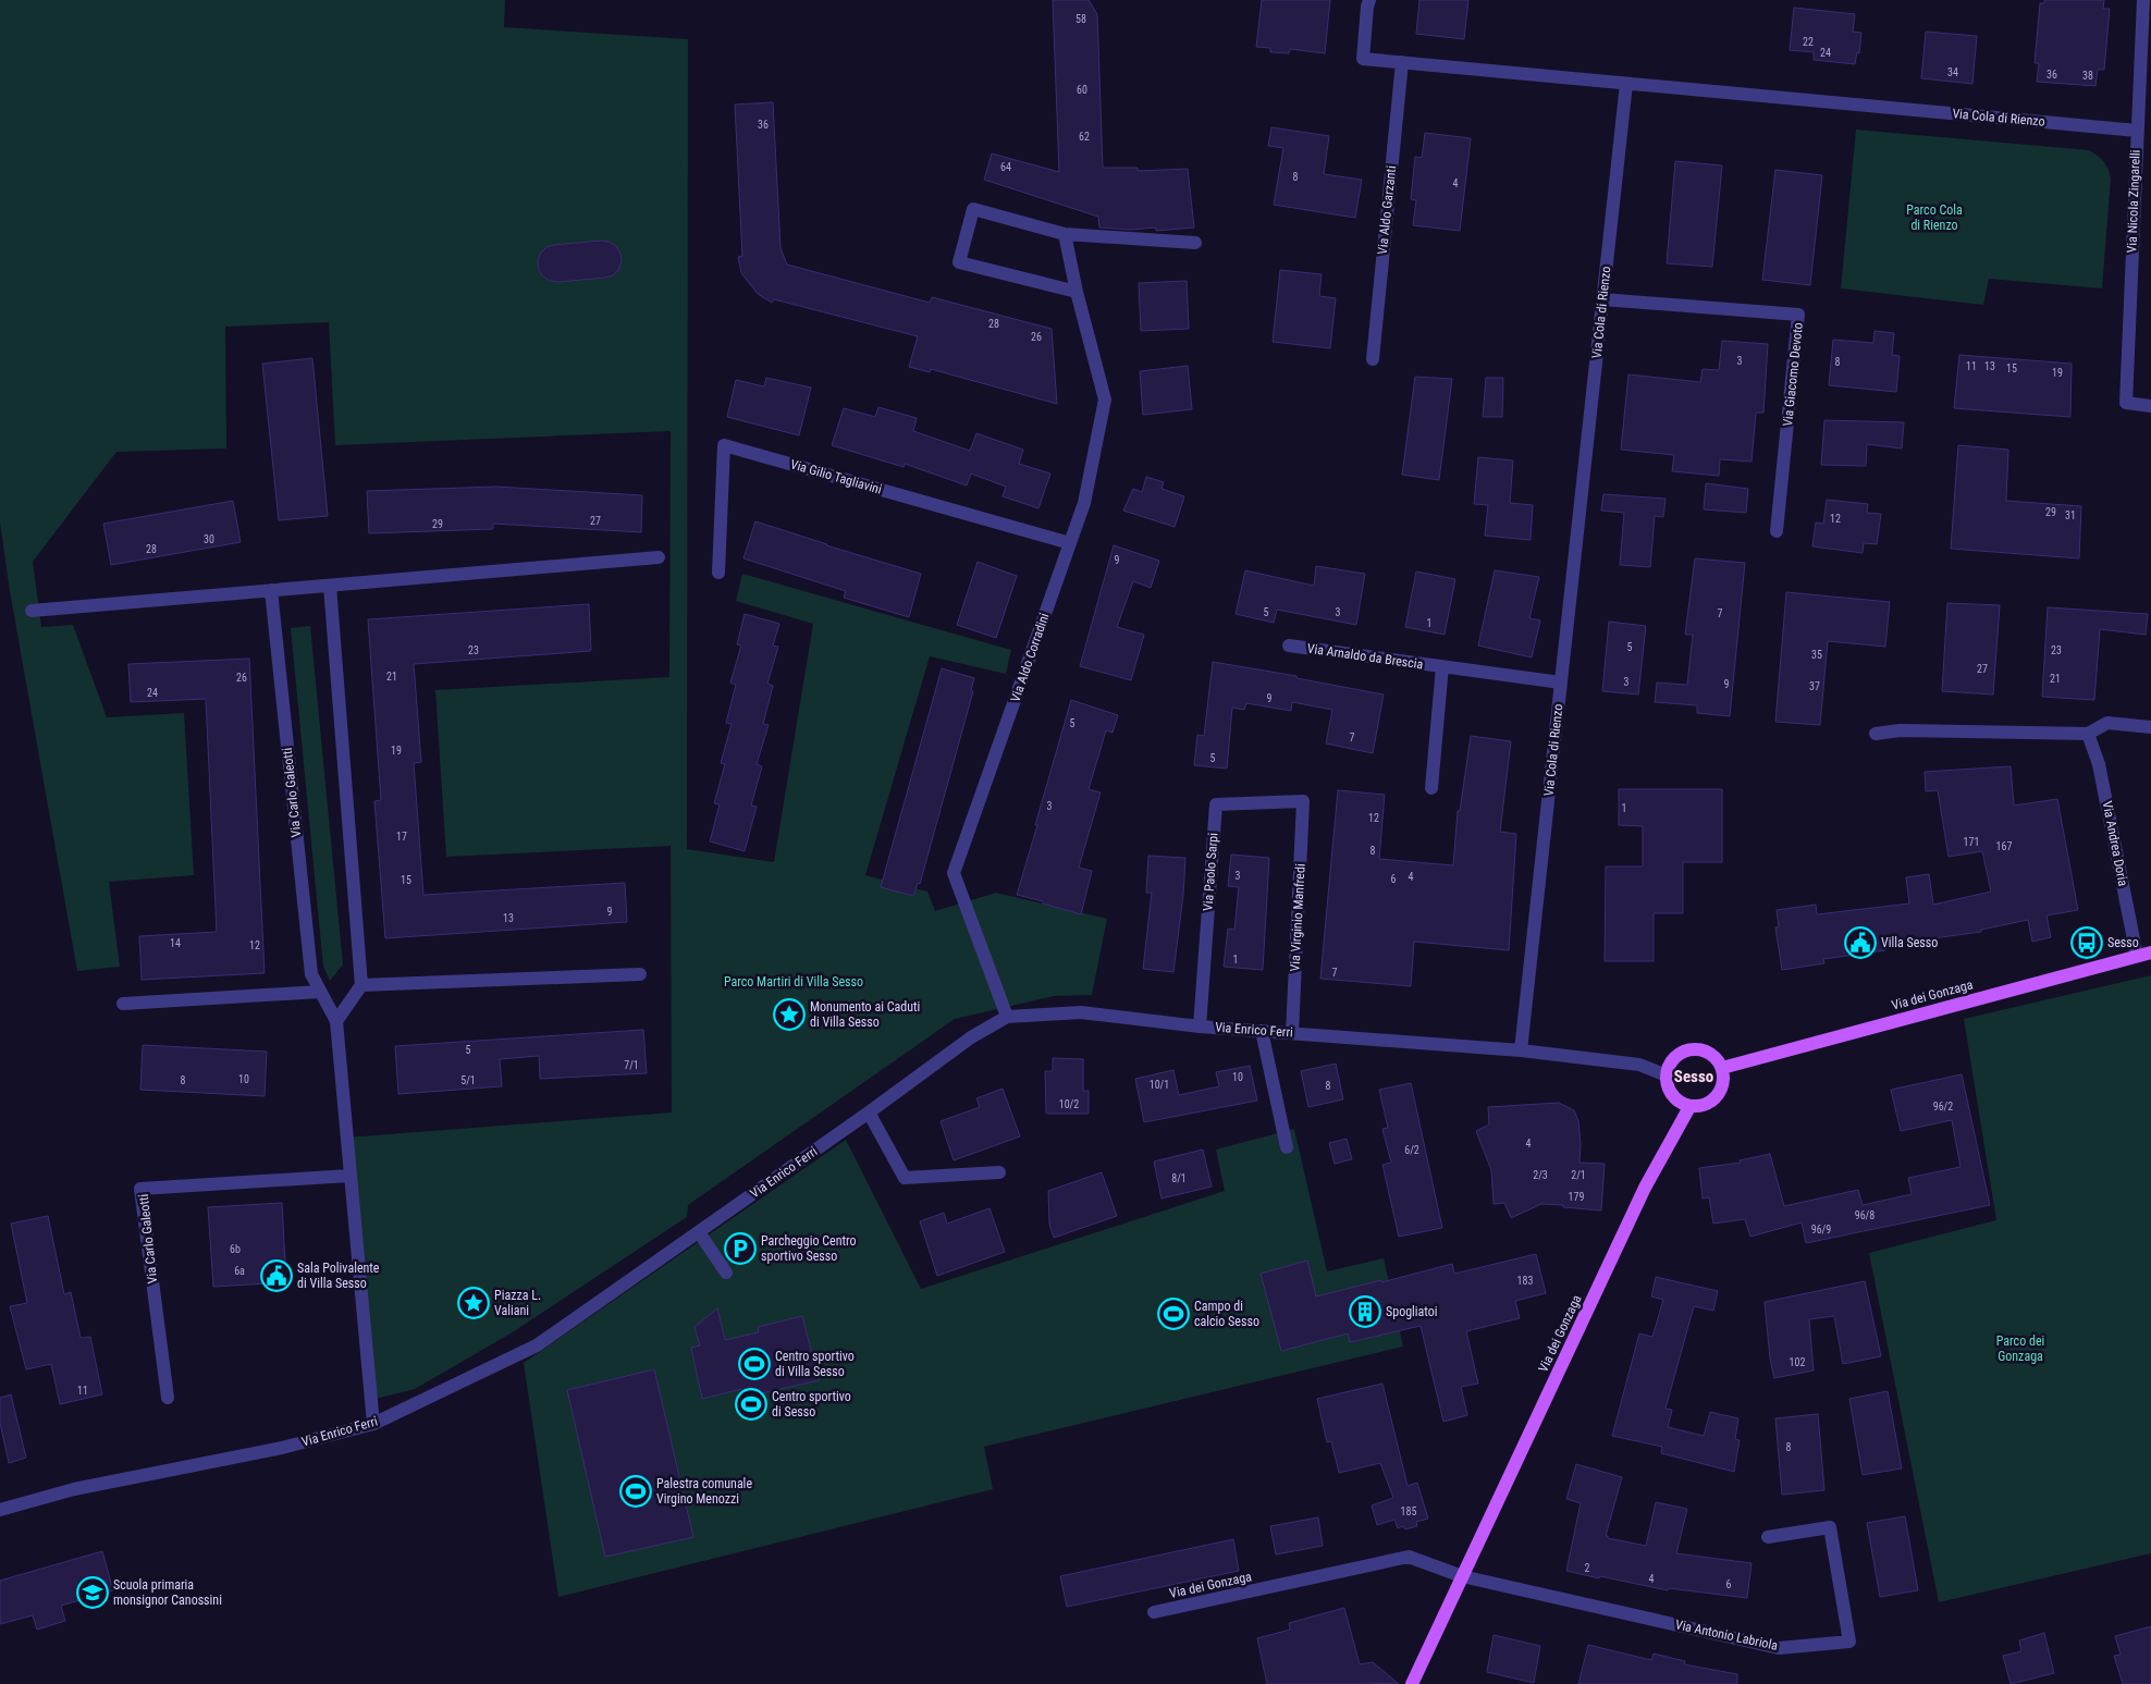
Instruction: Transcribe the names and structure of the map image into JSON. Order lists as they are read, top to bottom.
{
  "streets": {
    "main road": ["Via dei Gonzaga"],
    "street": [
      "Via Cola di Rienzo",
      "Via Nicola Zingarelli",
      "Via Aldo Garzanti",
      "Via Giacomo Devoto",
      "Via Gilio Tagliavini",
      "Via Arnaldo da Brescia",
      "Via Aldo Corradini",
      "Via Carlo Galeotti",
      "Via Andrea Doria",
      "Via Paolo Sarpi",
      "Via Virginio Manfredi",
      "Via Enrico Ferri",
      "Via Antonio Labriola"
    ]
  },
  "crossings": [
    ["Via Cola di Rienzo", "Via Nicola Zingarelli"],
    ["Via Cola di Rienzo", "Via Giacomo Devoto"],
    ["Via Cola di Rienzo", "Via Arnaldo da Brescia"],
    ["Via Cola di Rienzo", "Via Enrico Ferri"],
    ["Via Gilio Tagliavini", "Via Aldo Corradini"],
    ["Via Aldo Corradini", "Via Enrico Ferri"],
    ["Via Carlo Galeotti", "Via Enrico Ferri"],
    ["Via Andrea Doria", "Via dei Gonzaga"],
    ["Via Paolo Sarpi", "Via Virginio Manfredi"],
    ["Via Paolo Sarpi", "Via Enrico Ferri"],
    ["Via Virginio Manfredi", "Via Enrico Ferri"],
    ["Via dei Gonzaga", "Via Enrico Ferri"],
    ["Via dei Gonzaga", "Via Antonio Labriola"]
  ],
  "districts": ["Sesso"],
  "parks": ["Parco Cola di Rienzo", "Parco Martiri di Villa Sesso", "Parco dei Gonzaga"],
  "places": {
    "public building": ["Villa Sesso", "Sala Polivalente di Villa Sesso"],
    "bus stop": ["Sesso"],
    "place": ["Monumento ai Caduti di Villa Sesso", "Piazza L. Valiani"],
    "parking": ["Parcheggio Centro sportivo Sesso"],
    "building": ["Spogliatoi"],
    "sports": [
      "Campo di calcio Sesso",
      "Centro sportivo di Villa Sesso",
      "Centro sportivo di Sesso",
      "Palestra comunale Virgino Menozzi"
    ],
    "school or university": ["Scuola primaria monsignor Canossini"]
  },
  "house_numbers": [
    "58",
    "22",
    "24",
    "34",
    "36",
    "38",
    "60",
    "36",
    "62",
    "64",
    "8",
    "4",
    "28",
    "26",
    "3",
    "8",
    "11",
    "13",
    "15",
    "19",
    "29",
    "31",
    "12",
    "27",
    "29",
    "30",
    "28",
    "9",
    "5",
    "3",
    "7",
    "1",
    "5",
    "23",
    "23",
    "35",
    "27",
    "21",
    "26",
    "21",
    "3",
    "9",
    "37",
    "24",
    "9",
    "5",
    "7",
    "19",
    "5",
    "3",
    "1",
    "12",
    "17",
    "171",
    "167",
    "8",
    "3",
    "4",
    "6",
    "15",
    "9",
    "13",
    "14",
    "12",
    "1",
    "7",
    "5",
    "7/1",
    "10",
    "10",
    "8",
    "5/1",
    "10/1",
    "8",
    "10/2",
    "96/2",
    "4",
    "6/2",
    "2/3",
    "2/1",
    "8/1",
    "179",
    "96/8",
    "96/9",
    "6b",
    "6a",
    "183",
    "102",
    "11",
    "8",
    "185",
    "2",
    "4",
    "6"
  ]
}
